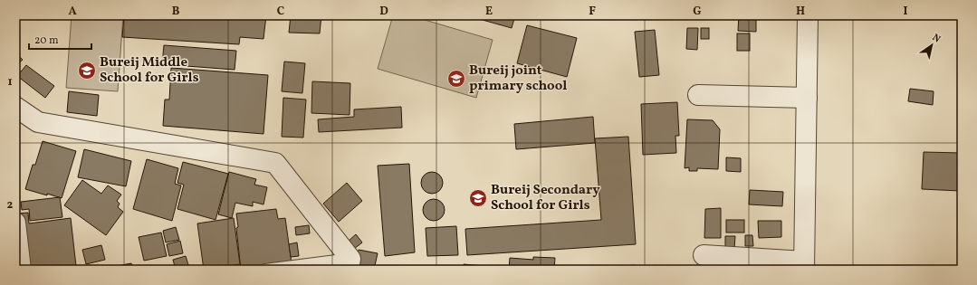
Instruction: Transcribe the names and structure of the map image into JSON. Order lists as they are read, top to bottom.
{
  "places": {
    "school or university": ["Bureij Middle School for Girls", "Bureij joint primary school", "Bureij Secondary School for Girls"]
  },
  "scale_bar": "20 m",
  "north": "top right",
  "grid": {
    "columns": [
      "A",
      "B",
      "C",
      "D",
      "E",
      "F",
      "G",
      "H",
      "I"
    ],
    "rows": ["1", "2"]
  }
}
